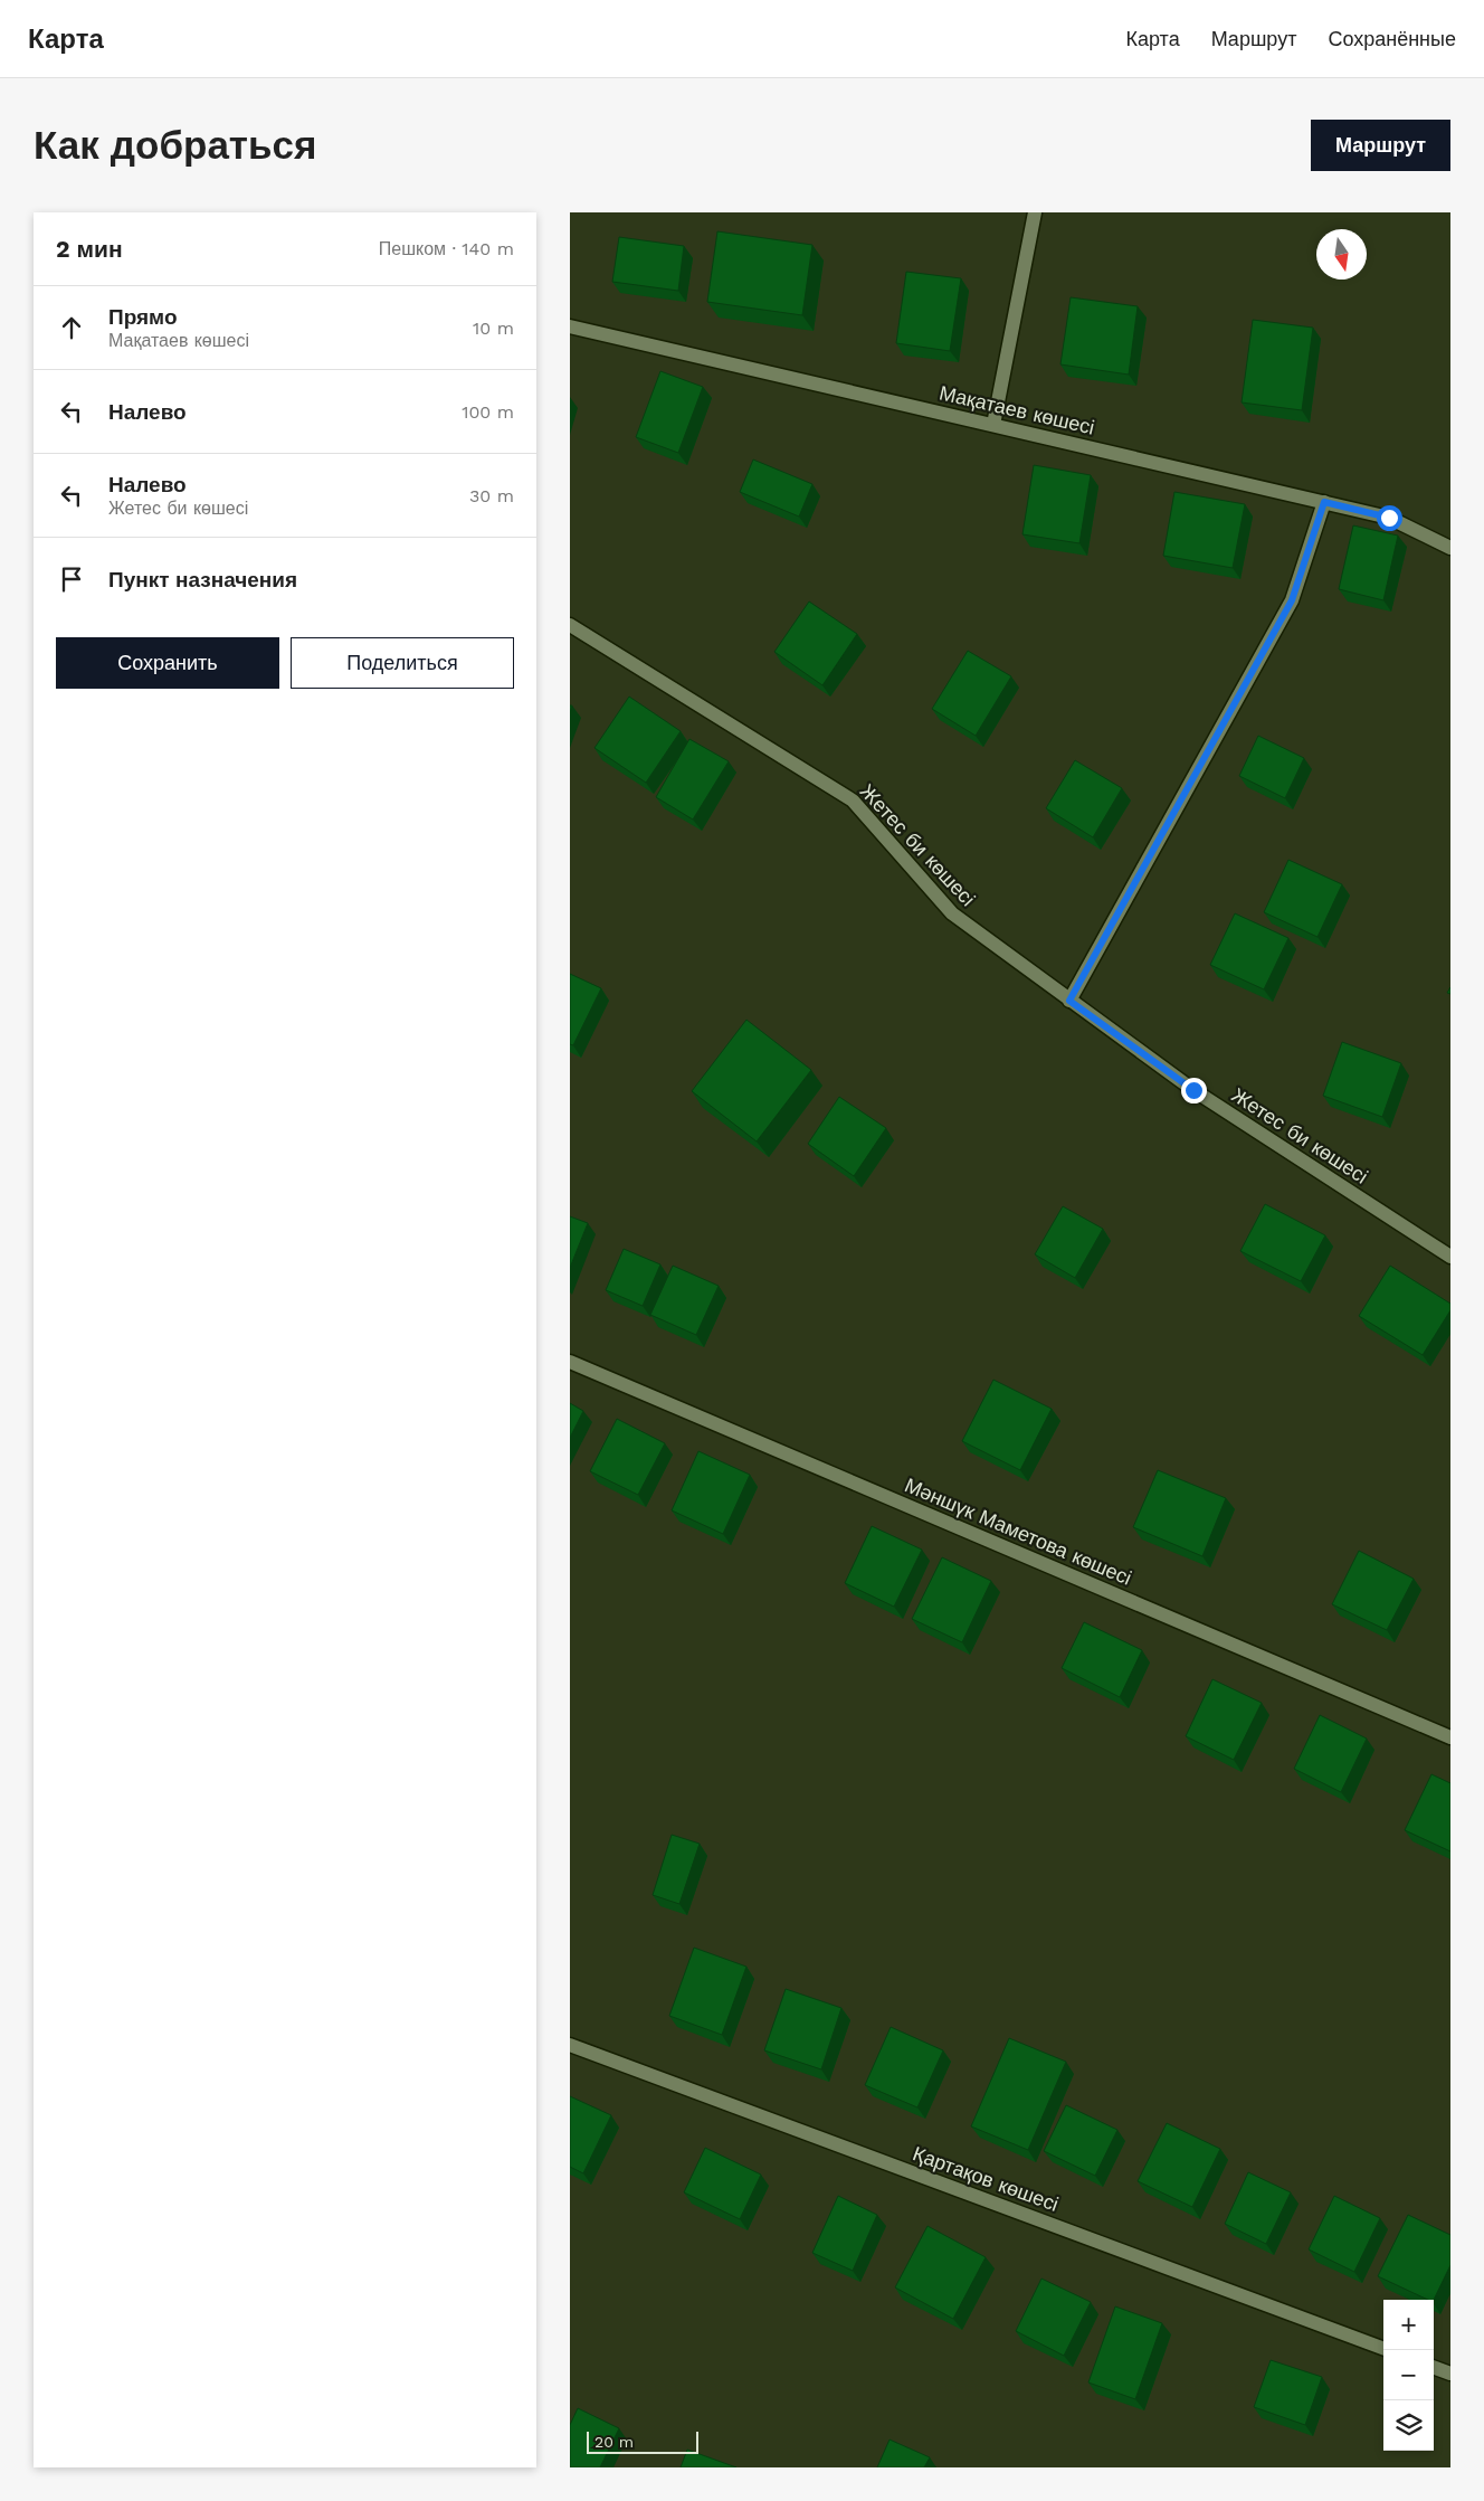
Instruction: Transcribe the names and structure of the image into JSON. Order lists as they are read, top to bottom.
{
  "streets": {
    "street": [
      "Мақатаев көшесі",
      "Жетес би көшесі",
      "Мәншүк Маметова көшесі",
      "Қартақов көшесі"
    ]
  },
  "scale_bar": "20 m",
  "north": "bottom",
  "page": {
    "header": "Карта",
    "nav": ["Карта", "Маршрут", "Сохранённые"],
    "buttons": [
      "Маршрут",
      ["Сохранить", "Поделиться"]
    ],
    "title": "Как добраться",
    "heading": ["2 мин", "Пешком · 140 m"],
    "list": [
      ["Прямо", "Мақатаев көшесі", "10 m"],
      ["Налево", "100 m"],
      ["Налево", "Жетес би көшесі", "30 m"],
      "Пункт назначения"
    ],
    "map_buttons": ["+", "−"],
    "scale": "20 m"
  }
}
